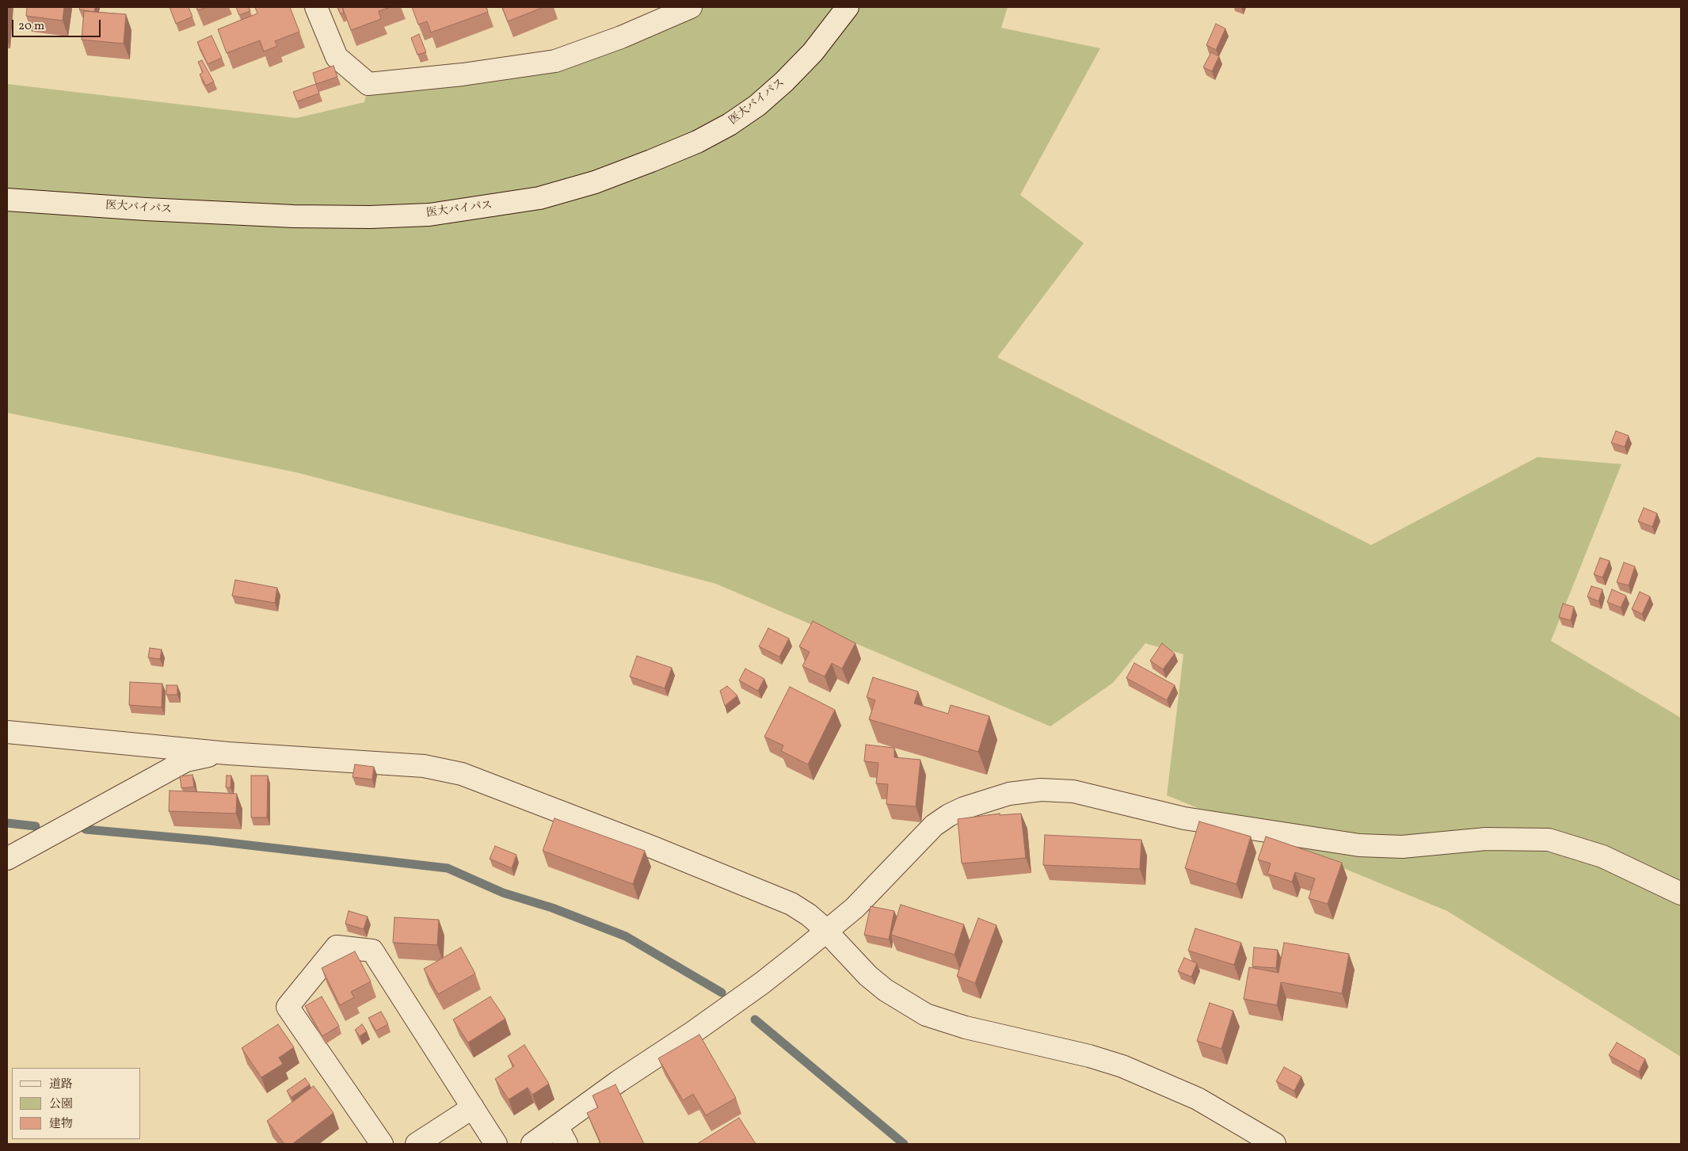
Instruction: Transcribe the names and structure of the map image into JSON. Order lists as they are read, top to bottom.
{
  "streets": {
    "street": ["医大バイパス"]
  },
  "legend": ["道路", "公園", "建物"],
  "scale_bar": "20 m"
}
